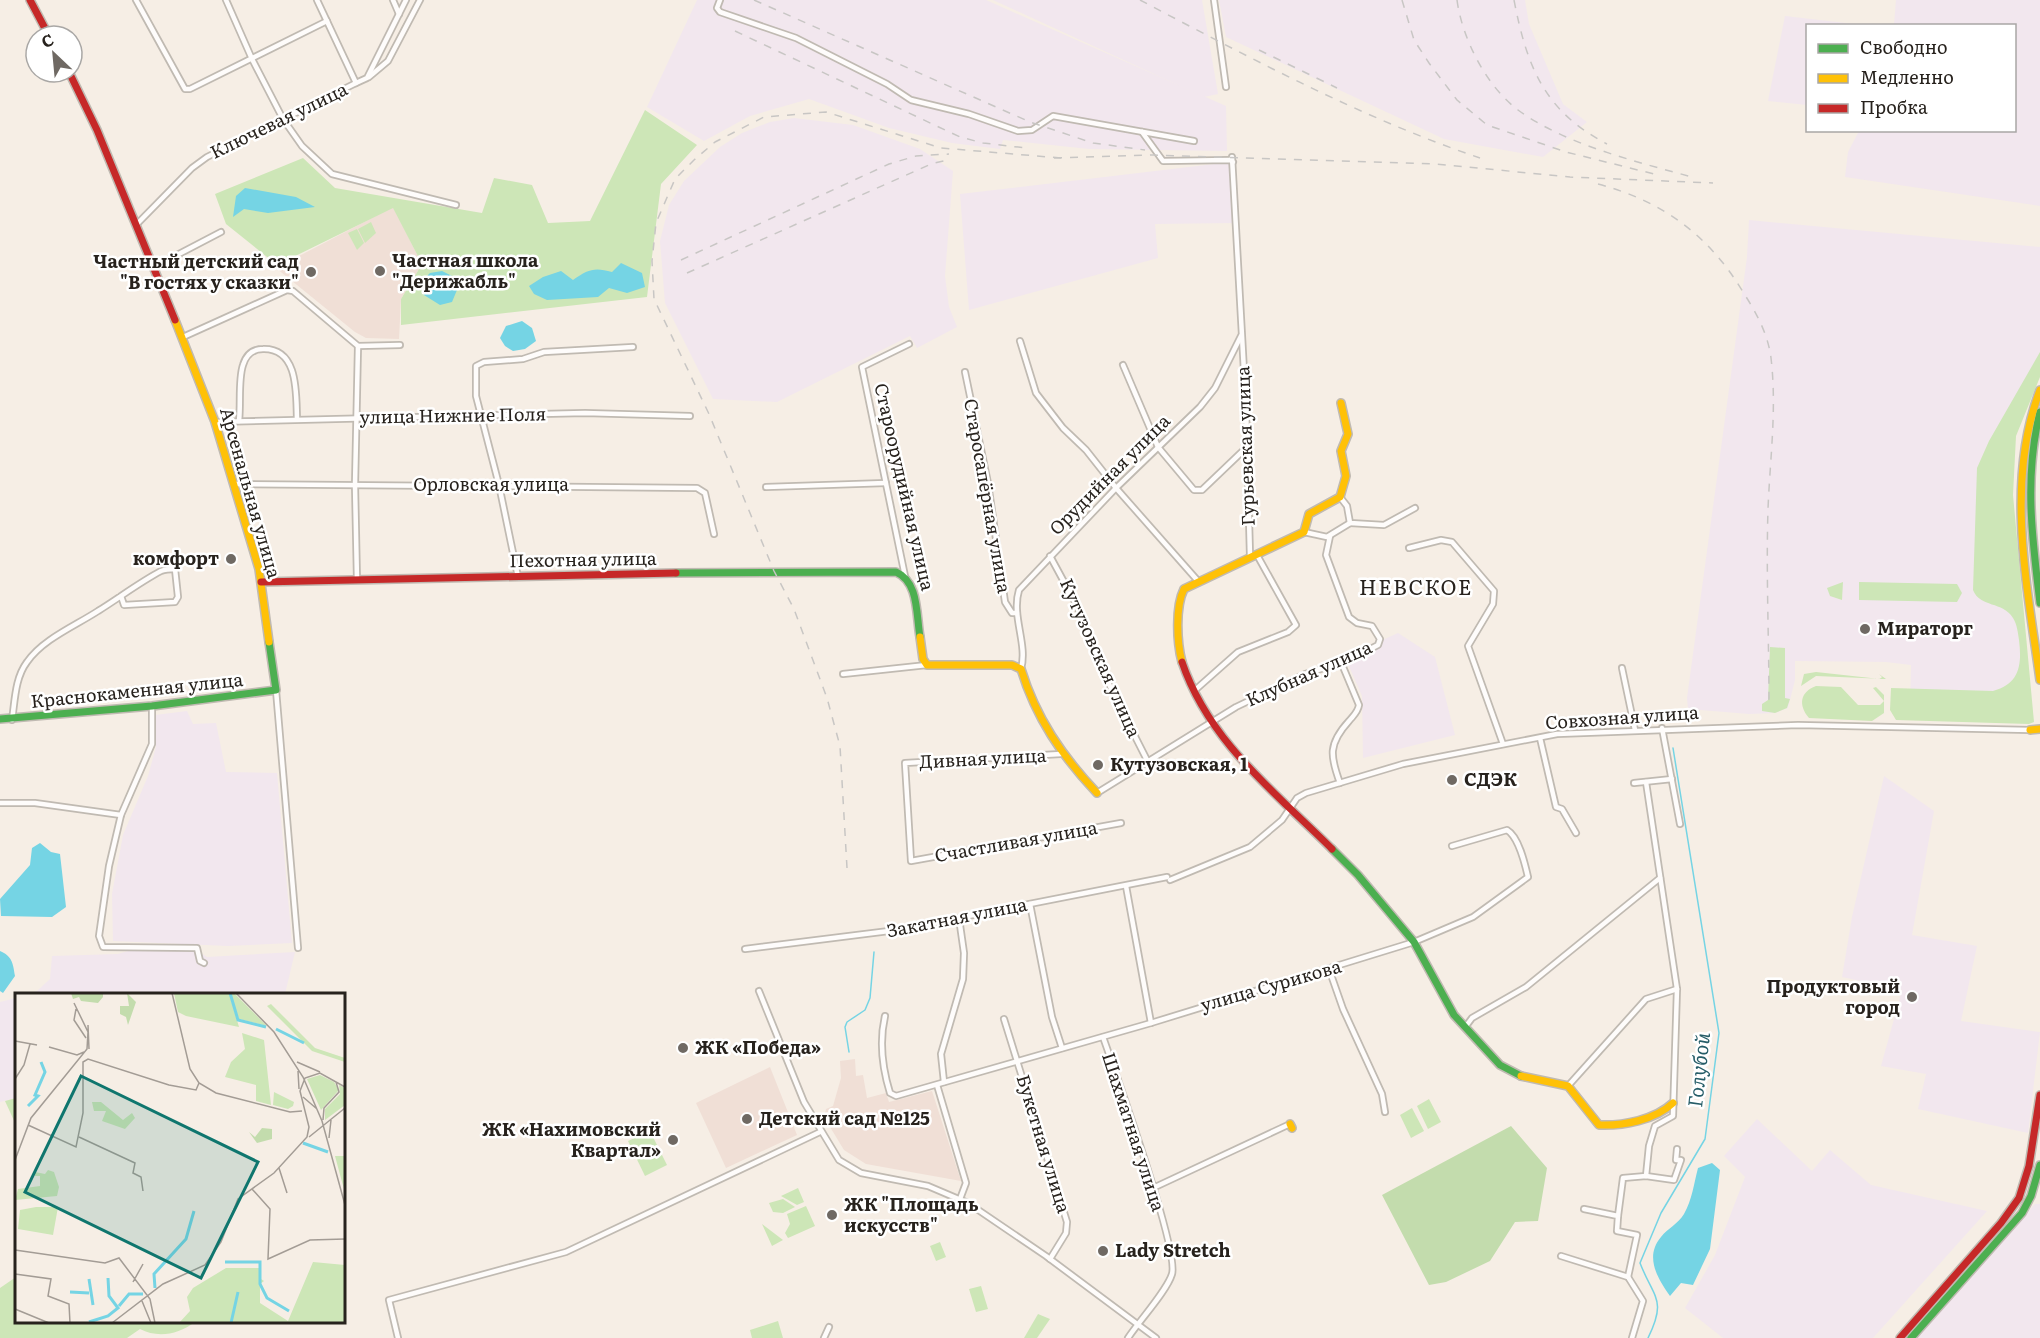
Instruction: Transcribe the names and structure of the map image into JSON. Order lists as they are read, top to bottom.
{
  "streets": {
    "street": [
      "Ключевая улица",
      "улица Нижние Поля",
      "Гурьевская улица",
      "Орудийная улица",
      "Орловская улица",
      "Староорудийная улица",
      "Арсенальная улица",
      "Старосапёрная улица",
      "Пехотная улица",
      "Кутузовская улица",
      "Клубная улица",
      "Краснокаменная улица",
      "Совхозная улица",
      "Дивная улица",
      "Счастливая улица",
      "Закатная улица",
      "улица Сурикова",
      "Шахматная улица",
      "Букетная улица"
    ]
  },
  "crossings": [
    ["Ключевая улица", "Арсенальная улица"],
    ["улица Нижние Поля", "Арсенальная улица"],
    ["Гурьевская улица", "Орудийная улица"],
    ["Орудийная улица", "Старосапёрная улица"],
    ["Орудийная улица", "Кутузовская улица"],
    ["Орудийная улица", "Клубная улица"],
    ["Орудийная улица", "Дивная улица"],
    ["Орловская улица", "Арсенальная улица"],
    ["Староорудийная улица", "Пехотная улица"],
    ["Арсенальная улица", "Пехотная улица"],
    ["Арсенальная улица", "Краснокаменная улица"],
    ["Кутузовская улица", "Клубная улица"],
    ["Совхозная улица", "Закатная улица"],
    ["Дивная улица", "Счастливая улица"],
    ["улица Сурикова", "Шахматная улица"],
    ["улица Сурикова", "Букетная улица"]
  ],
  "districts": ["НЕВСКОЕ"],
  "water": ["Голубой"],
  "places": [
    "Частная школа \"Дерижабль\"",
    "Частный детский сад \"В гостях у сказки\"",
    "комфорт",
    "Мираторг",
    "Кутузовская, 1",
    "СДЭК",
    "Продуктовый город",
    "ЖК «Победа»",
    "Детский сад №125",
    "ЖК «Нахимовский Квартал»",
    "ЖК \"Площадь искусств\"",
    "Lady Stretch"
  ],
  "legend": ["Свободно", "Медленно", "Пробка"],
  "north": "top left"
}
